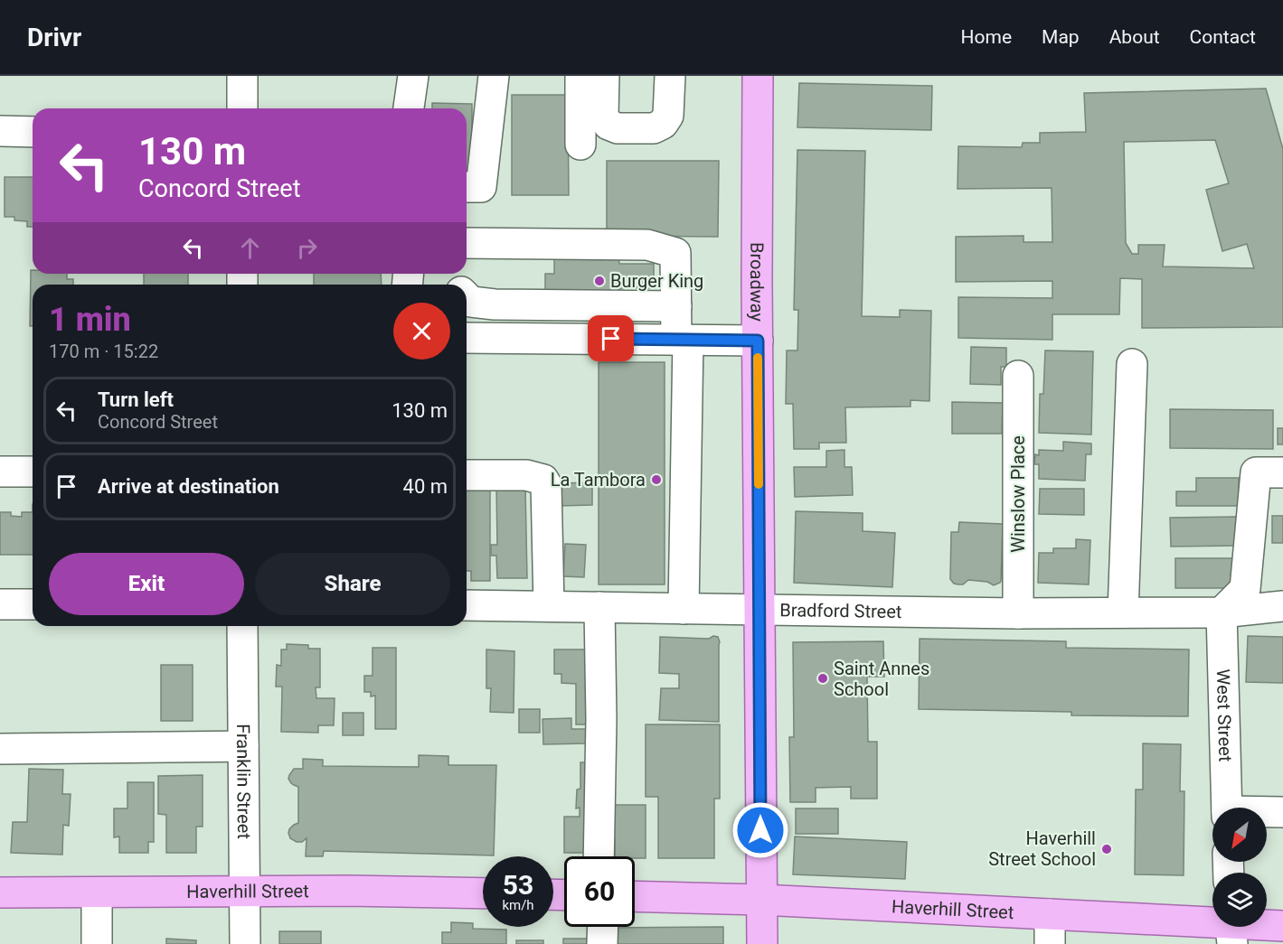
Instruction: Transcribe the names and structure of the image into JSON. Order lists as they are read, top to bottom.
{
  "streets": {
    "main road": ["Broadway", "Haverhill Street"],
    "street": [
      "Winslow Place",
      "Bradford Street",
      "West Street",
      "Franklin Street"
    ]
  },
  "crossings": [
    ["Broadway", "Bradford Street"],
    ["Broadway", "Haverhill Street"],
    ["Winslow Place", "Bradford Street"],
    ["Bradford Street", "West Street"],
    ["Franklin Street", "Haverhill Street"]
  ],
  "places": [
    "Burger King",
    "La Tambora",
    "Saint Annes School",
    "Haverhill Street School"
  ],
  "north": "bottom left",
  "page": {
    "header": "Drivr",
    "nav": [
      "Home",
      "Map",
      "About",
      "Contact"
    ],
    "turn": ["130 m", "Concord Street"],
    "heading": ["1 min", "170 m · 15:22"],
    "list": [
      {
        "name": "Turn left",
        "note": "Concord Street",
        "value": "130 m"
      },
      {
        "name": "Arrive at destination",
        "value": "40 m"
      }
    ],
    "buttons": ["Exit", "Share"],
    "speed": "53 km/h",
    "limit": "60"
  }
}
